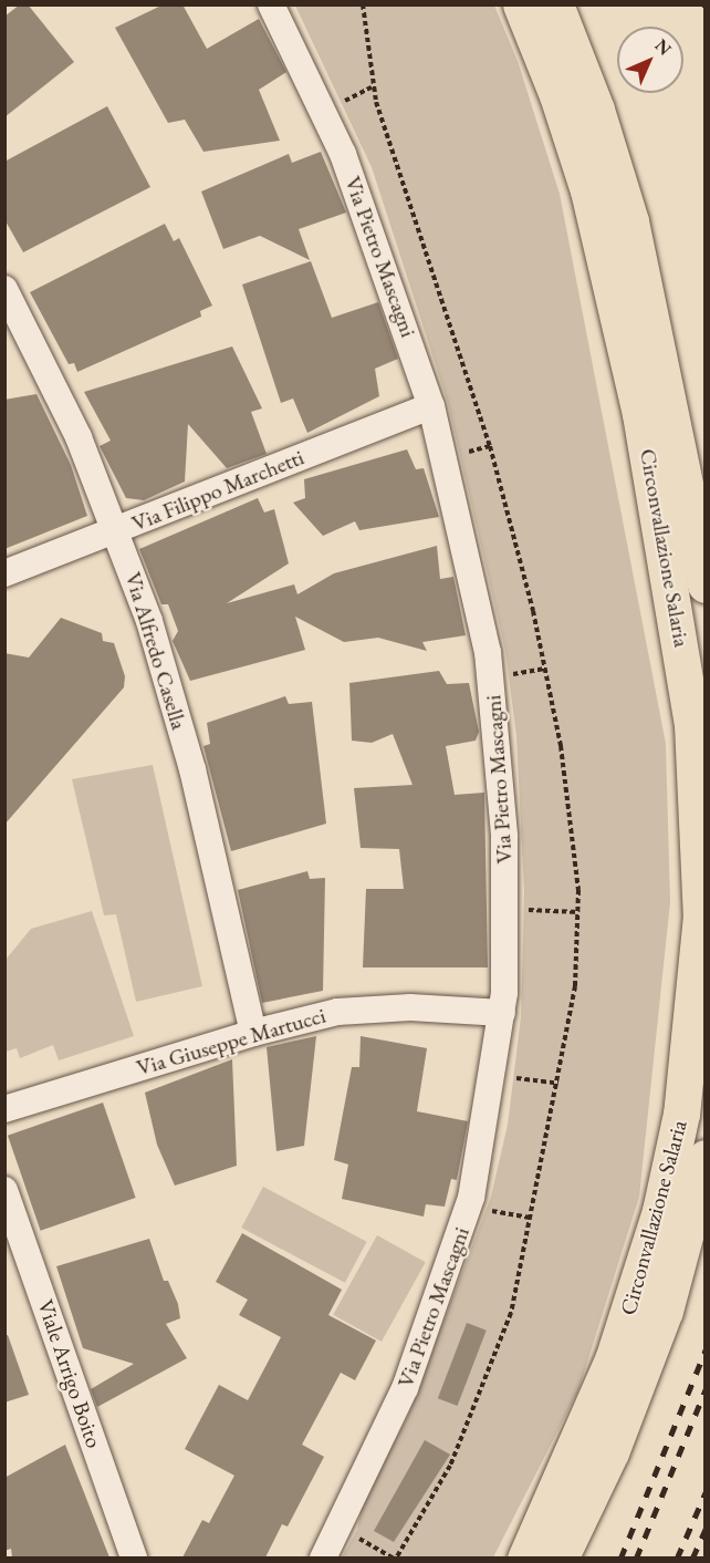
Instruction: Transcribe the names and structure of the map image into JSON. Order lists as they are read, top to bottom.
{
  "streets": {
    "highway": ["Circonvallazione Salaria"],
    "street": [
      "Via Pietro Mascagni",
      "Via Filippo Marchetti",
      "Via Alfredo Casella",
      "Via Giuseppe Martucci",
      "Viale Arrigo Boito"
    ]
  },
  "crossings": [
    ["Via Pietro Mascagni", "Via Filippo Marchetti"],
    ["Via Pietro Mascagni", "Via Giuseppe Martucci"],
    ["Via Filippo Marchetti", "Via Alfredo Casella"],
    ["Via Alfredo Casella", "Via Giuseppe Martucci"]
  ],
  "north": "top right"
}
